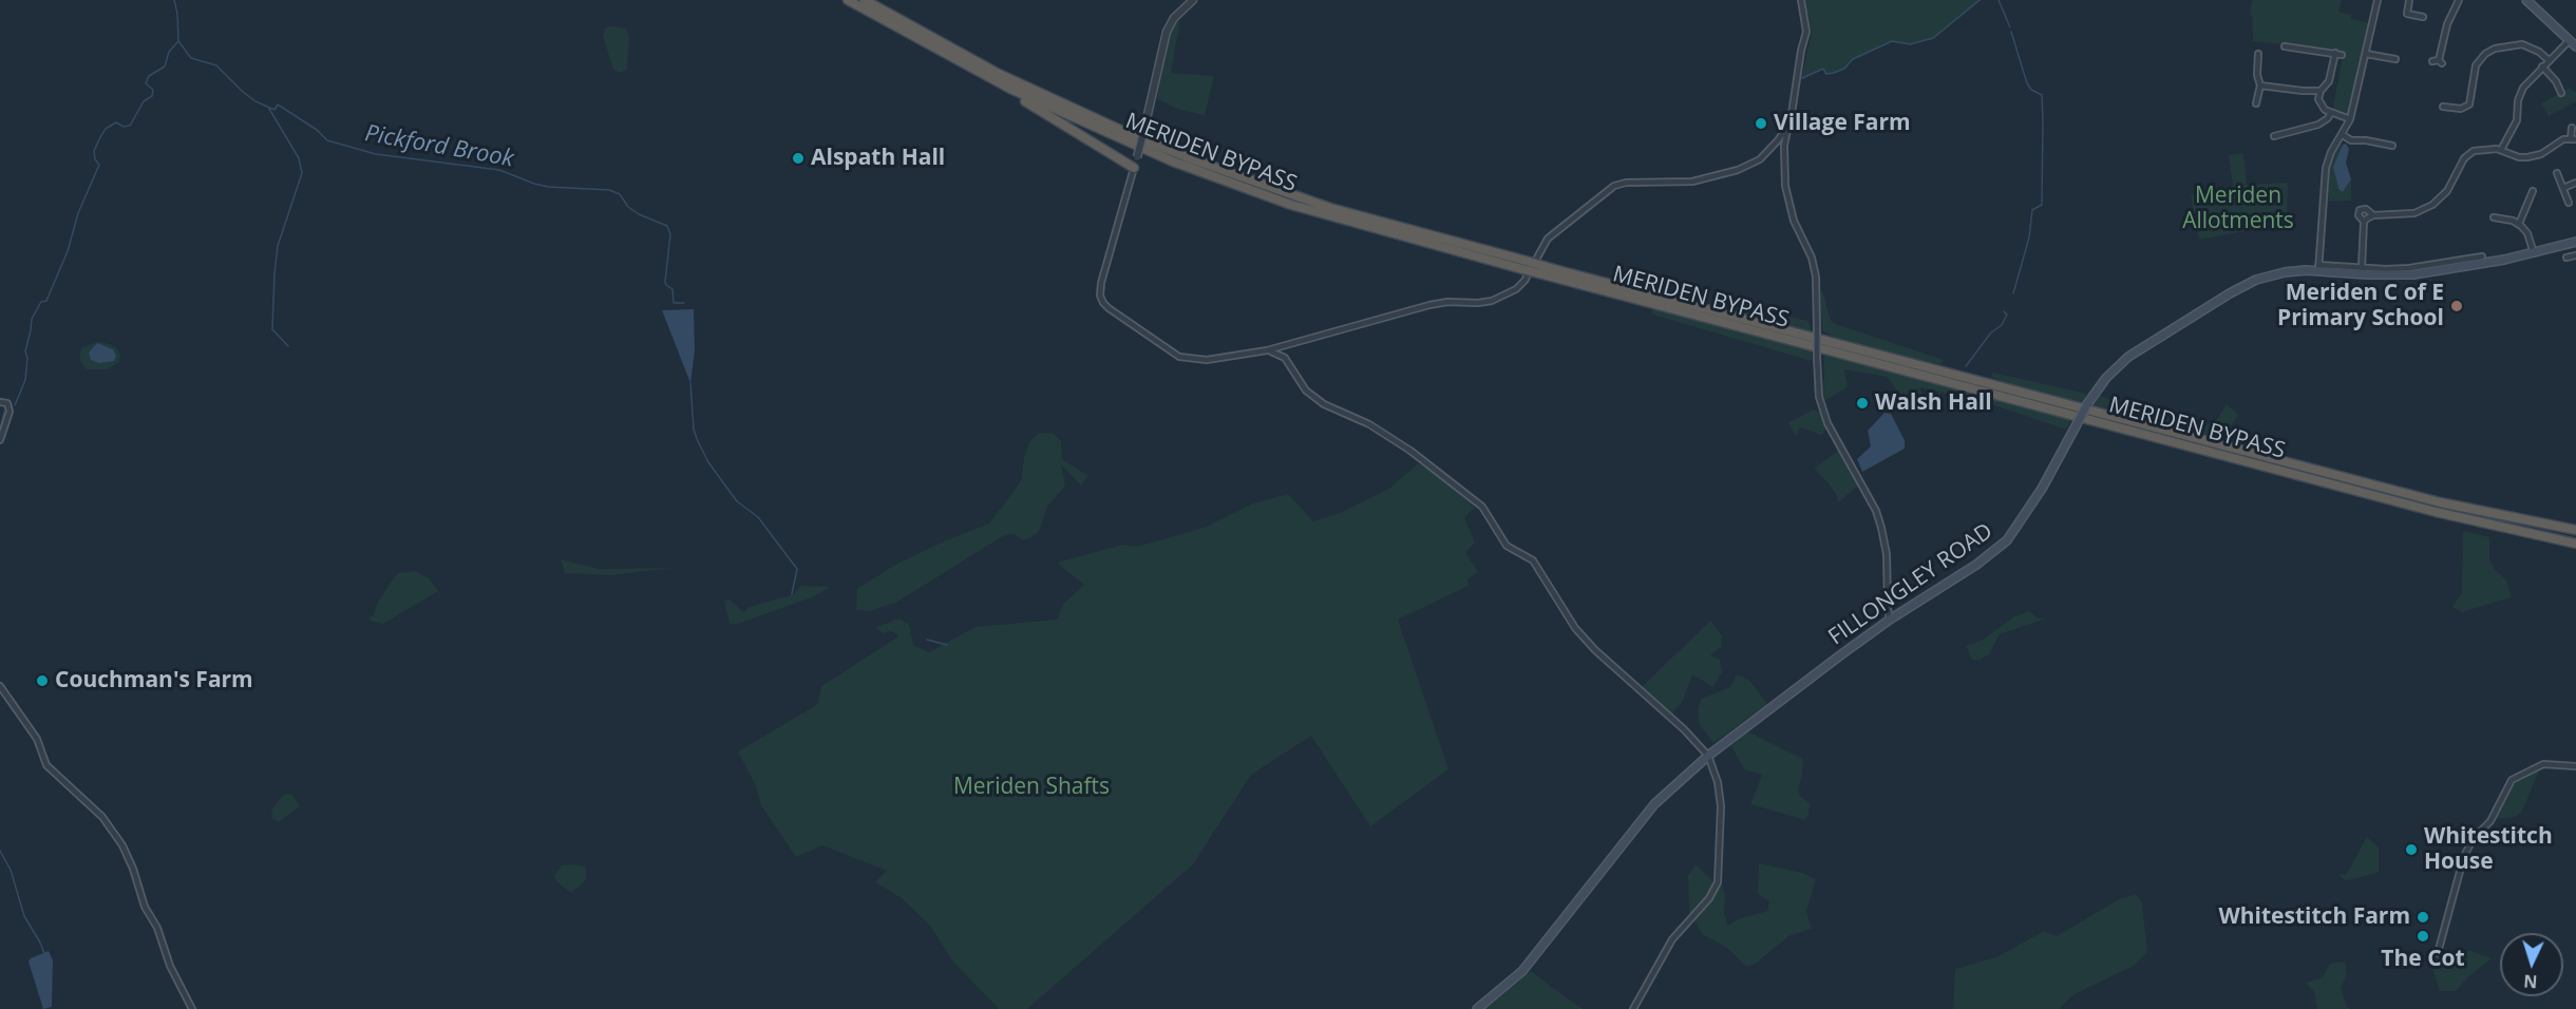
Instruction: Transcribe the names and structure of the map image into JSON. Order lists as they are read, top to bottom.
{
  "streets": {
    "highway": ["MERIDEN BYPASS"],
    "main road": ["FILLONGLEY ROAD"]
  },
  "water": ["Pickford Brook"],
  "parks": ["Meriden Allotments", "Meriden Shafts"],
  "places": [
    "Village Farm",
    "Alspath Hall",
    "Meriden C of E Primary School",
    "Walsh Hall",
    "Couchman's Farm",
    "Whitestitch House",
    "Whitestitch Farm",
    "The Cot"
  ],
  "north": "bottom"
}
